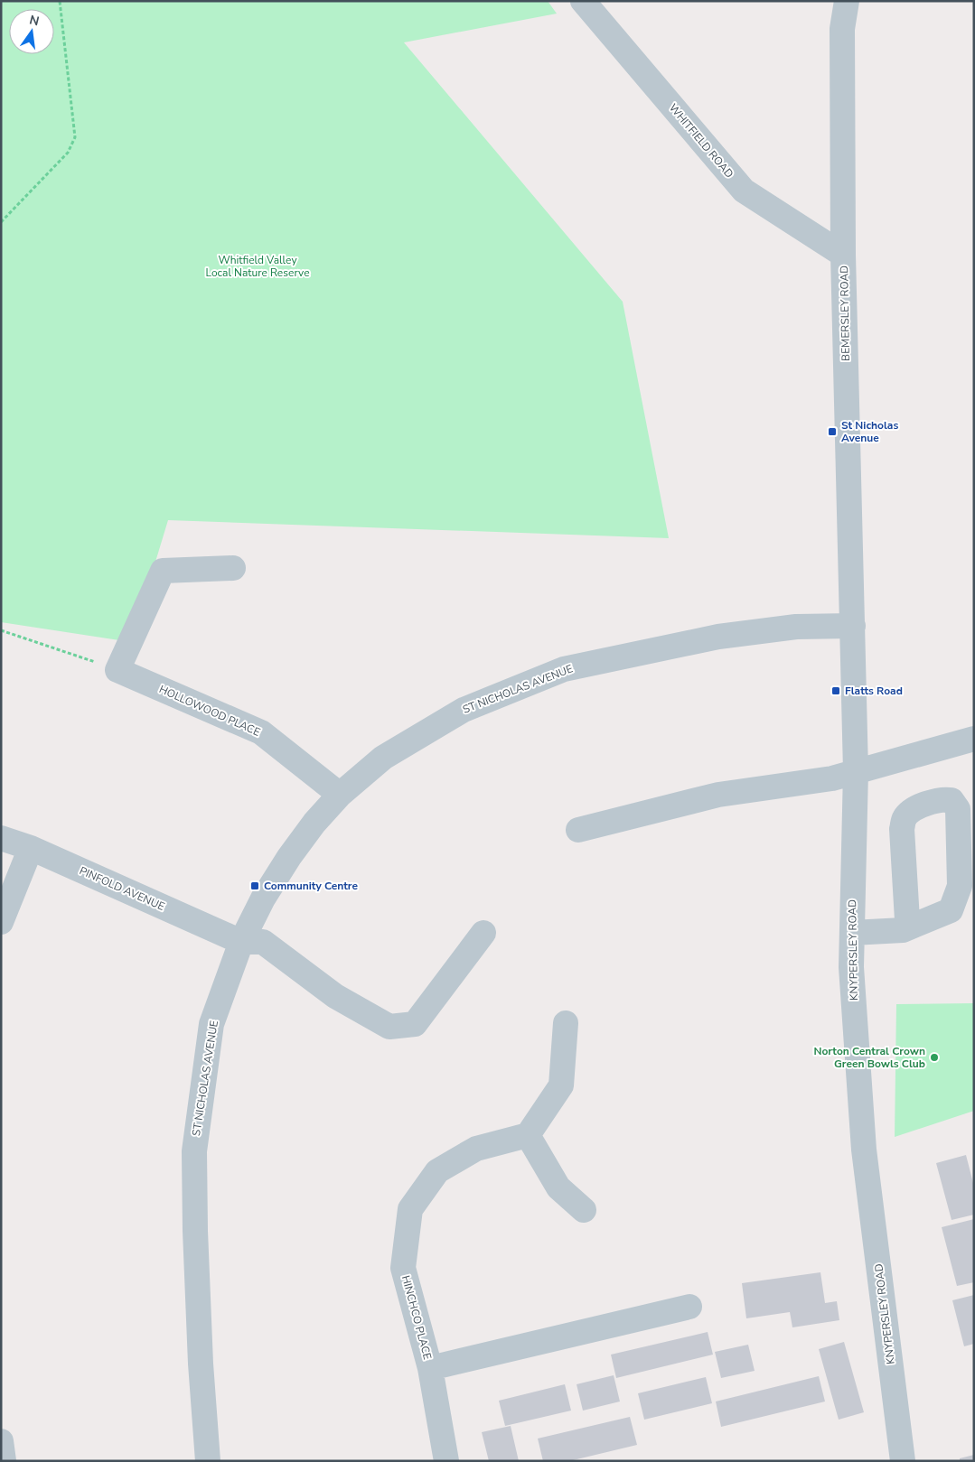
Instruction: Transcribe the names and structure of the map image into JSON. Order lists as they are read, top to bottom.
{
  "streets": {
    "street": [
      "WHITFIELD ROAD",
      "BEMERSLEY ROAD",
      "ST NICHOLAS AVENUE",
      "HOLLOWOOD PLACE",
      "PINFOLD AVENUE",
      "KNYPERSLEY ROAD",
      "HINCHCO PLACE"
    ]
  },
  "crossings": [
    ["WHITFIELD ROAD", "BEMERSLEY ROAD"],
    ["BEMERSLEY ROAD", "ST NICHOLAS AVENUE"],
    ["BEMERSLEY ROAD", "KNYPERSLEY ROAD"],
    ["ST NICHOLAS AVENUE", "HOLLOWOOD PLACE"],
    ["ST NICHOLAS AVENUE", "PINFOLD AVENUE"],
    ["ST NICHOLAS AVENUE", "KNYPERSLEY ROAD"]
  ],
  "parks": ["Whitfield Valley Local Nature Reserve"],
  "places": {
    "transit": ["St Nicholas Avenue", "Flatts Road", "Community Centre"],
    "other": ["Norton Central Crown Green Bowls Club"]
  },
  "north": "top"
}
